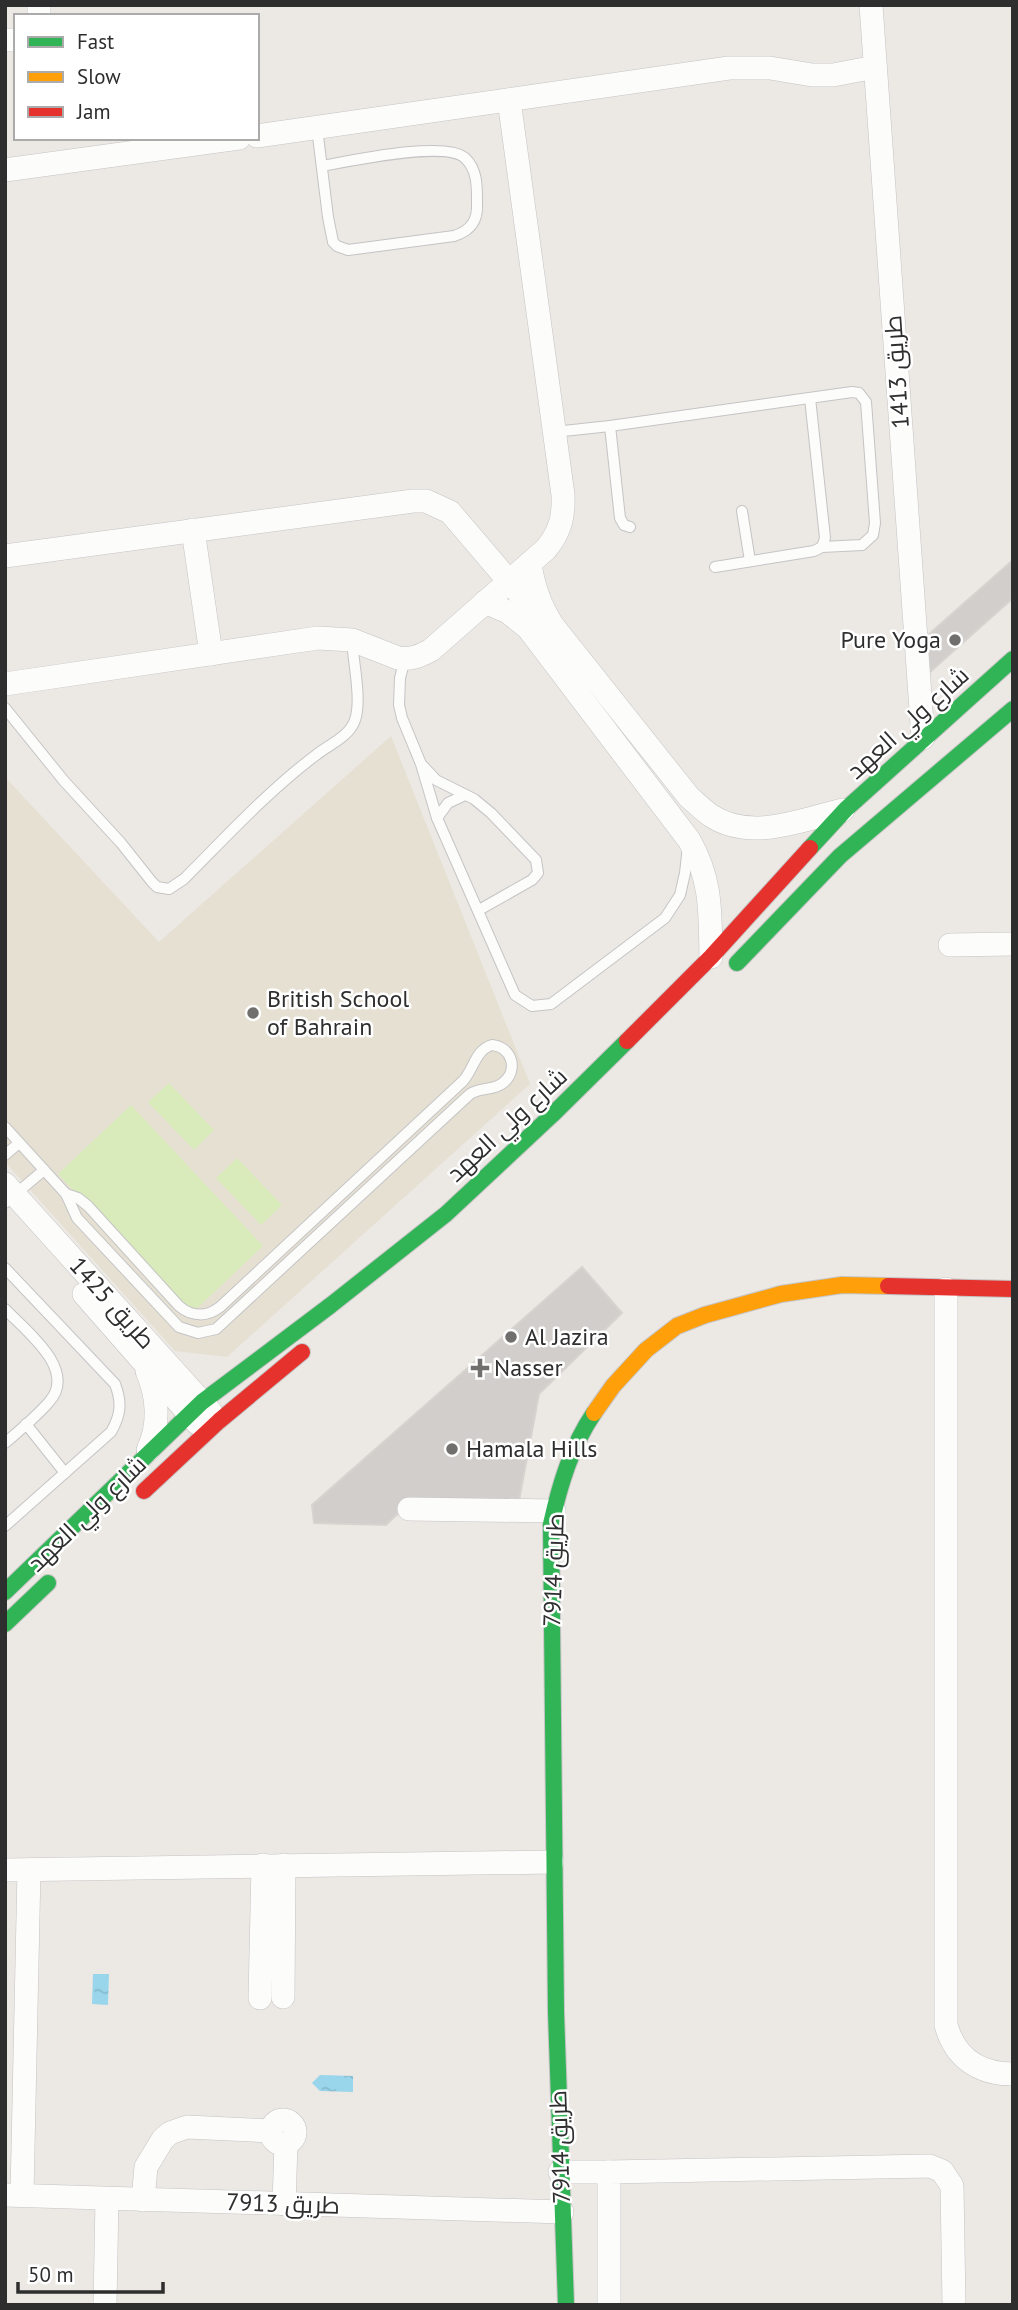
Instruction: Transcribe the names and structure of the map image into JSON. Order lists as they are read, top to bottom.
{
  "streets": {
    "main road": ["شارع ولي العهد", "طريق 7914"],
    "street": ["طريق 1413", "طريق 1425", "طريق 7913"]
  },
  "crossings": [
    ["طريق 1413", "شارع ولي العهد"],
    ["شارع ولي العهد", "طريق 1425"],
    ["طريق 7914", "طريق 7913"]
  ],
  "places": {
    "other": [
      "Pure Yoga",
      "British School of Bahrain",
      "Al Jazira",
      "Hamala Hills"
    ],
    "health": ["Nasser"]
  },
  "legend": ["Fast", "Slow", "Jam"],
  "scale_bar": "50 m"
}
